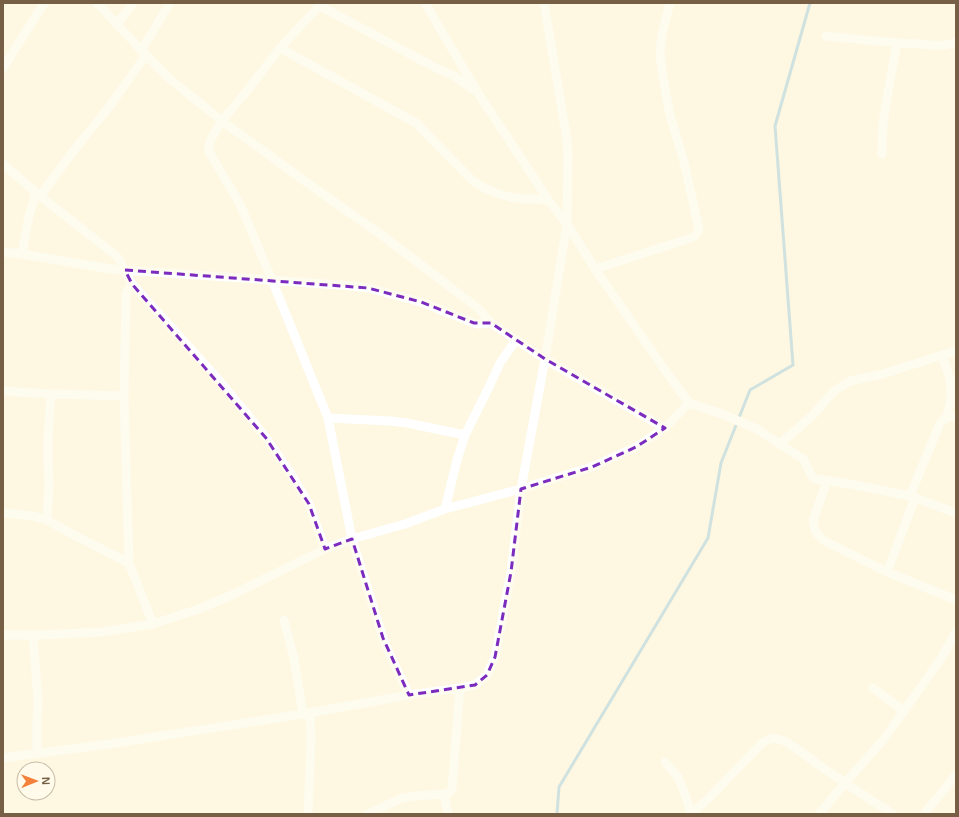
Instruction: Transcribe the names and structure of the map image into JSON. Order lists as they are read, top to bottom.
{
  "north": "right"
}
